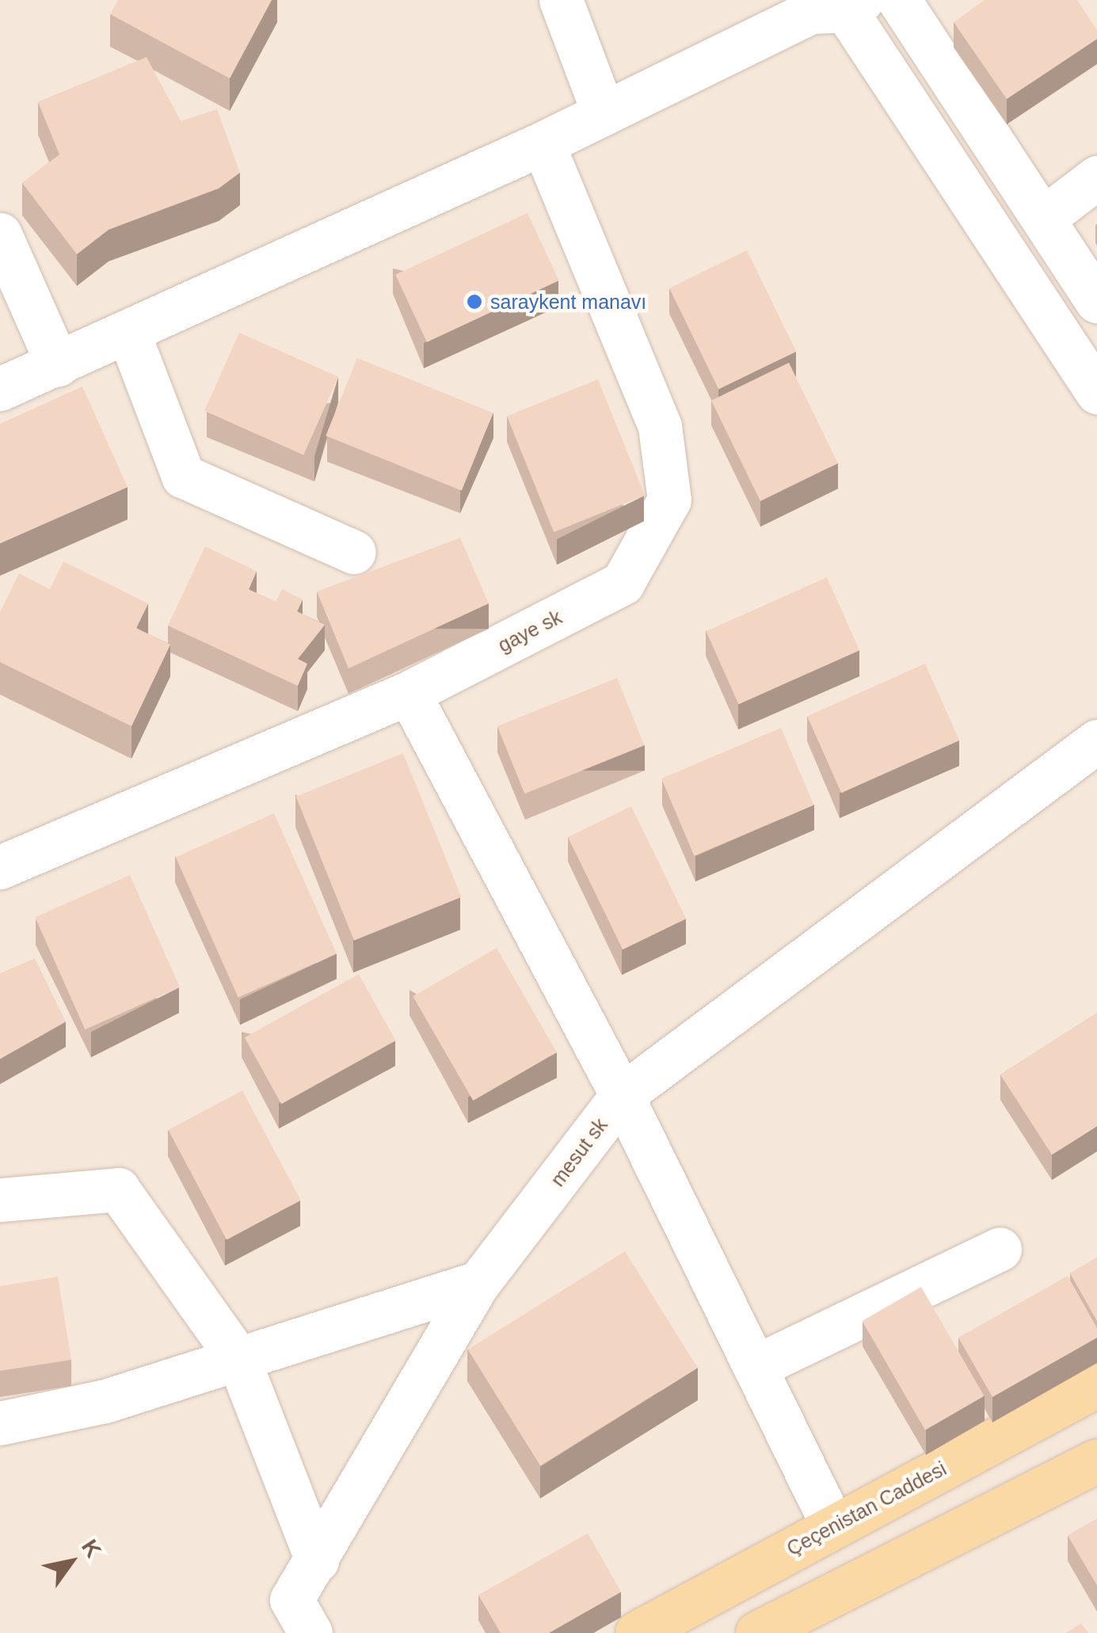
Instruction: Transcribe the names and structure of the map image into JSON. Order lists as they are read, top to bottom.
{
  "streets": {
    "main road": ["Çeçenistan Caddesi"],
    "street": ["gaye sk", "mesut sk"]
  },
  "places": ["saraykent manavı"],
  "north": "top right"
}
